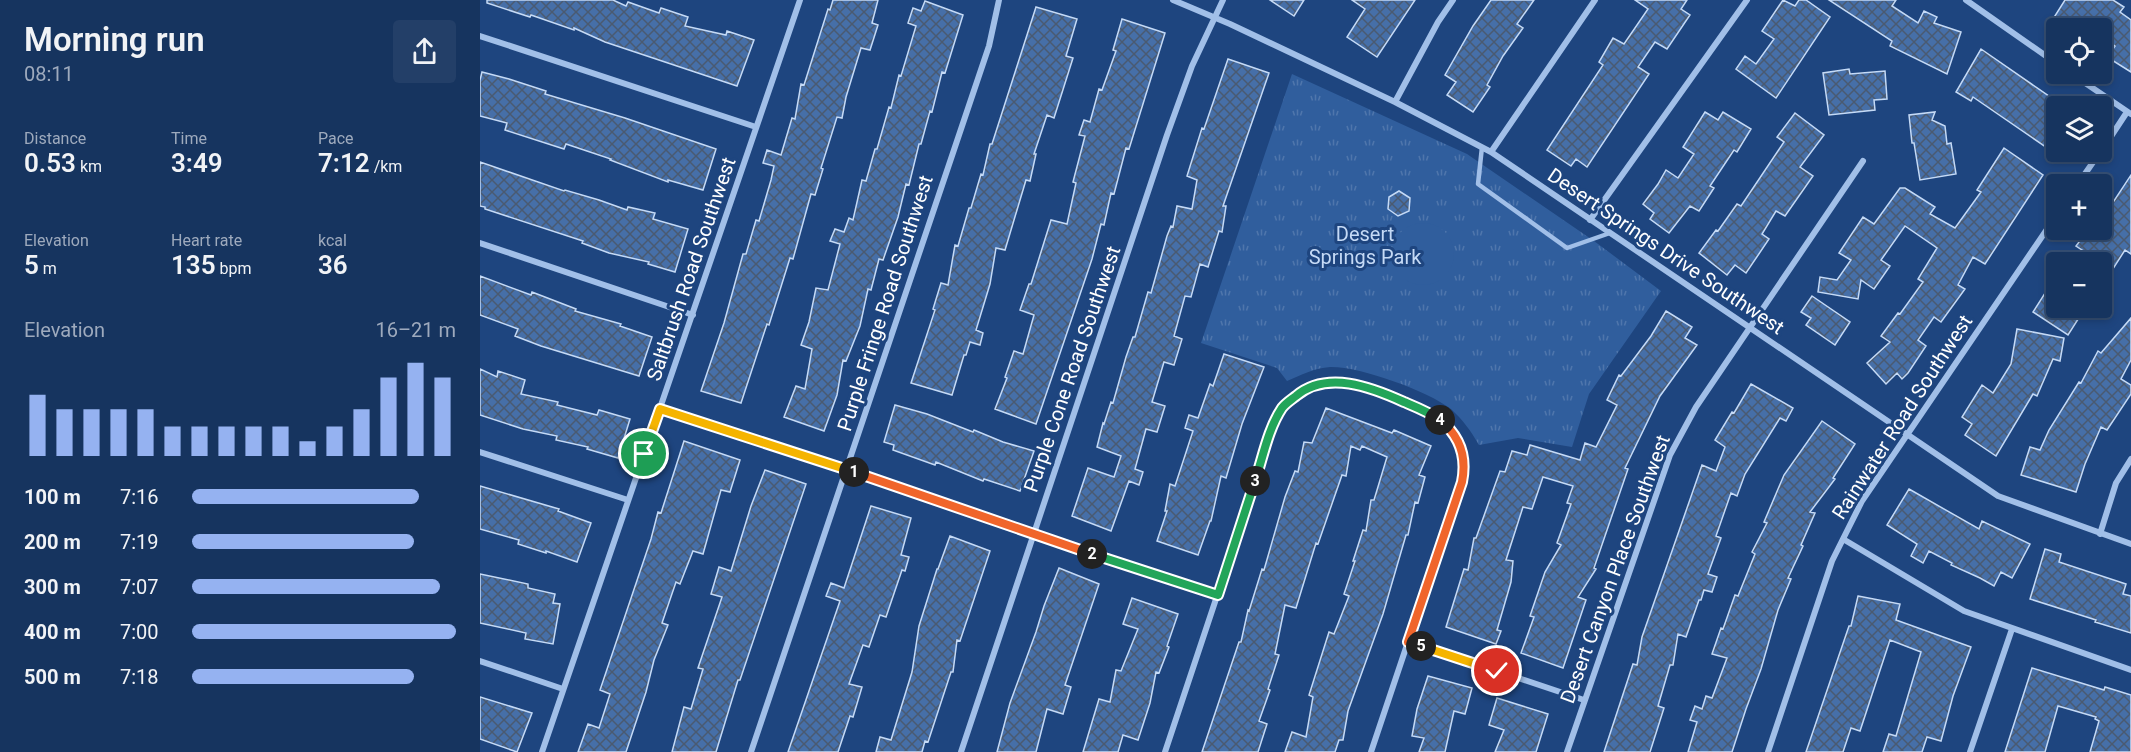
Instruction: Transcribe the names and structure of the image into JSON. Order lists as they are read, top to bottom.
{
  "streets": {
    "street": [
      "Desert Springs Drive Southwest",
      "Saltbrush Road Southwest",
      "Purple Fringe Road Southwest",
      "Purple Cone Road Southwest",
      "Rainwater Road Southwest",
      "Desert Canyon Place Southwest"
    ]
  },
  "crossings": [
    ["Desert Springs Drive Southwest", "Purple Cone Road Southwest"],
    ["Desert Springs Drive Southwest", "Rainwater Road Southwest"],
    ["Desert Springs Drive Southwest", "Desert Canyon Place Southwest"]
  ],
  "parks": ["Desert Springs Park"],
  "page": {
    "heading": ["Morning run", "08:11"],
    "map_buttons": ["+", "−"],
    "stats": [
      ["Distance", "0.53 km"],
      ["Time", "3:49"],
      ["Pace", "7:12 /km"],
      ["Elevation", "5 m"],
      ["Heart rate", "135 bpm"],
      ["kcal", "36"]
    ],
    "chart": ["Elevation", "16–21 m"],
    "pins": [
      "4",
      "1",
      "3",
      "2",
      "5"
    ],
    "list": [
      {
        "name": "100 m",
        "note": "7:16"
      },
      {
        "name": "200 m",
        "note": "7:19"
      },
      {
        "name": "300 m",
        "note": "7:07"
      },
      {
        "name": "400 m",
        "note": "7:00"
      },
      {
        "name": "500 m",
        "note": "7:18"
      }
    ]
  }
}
